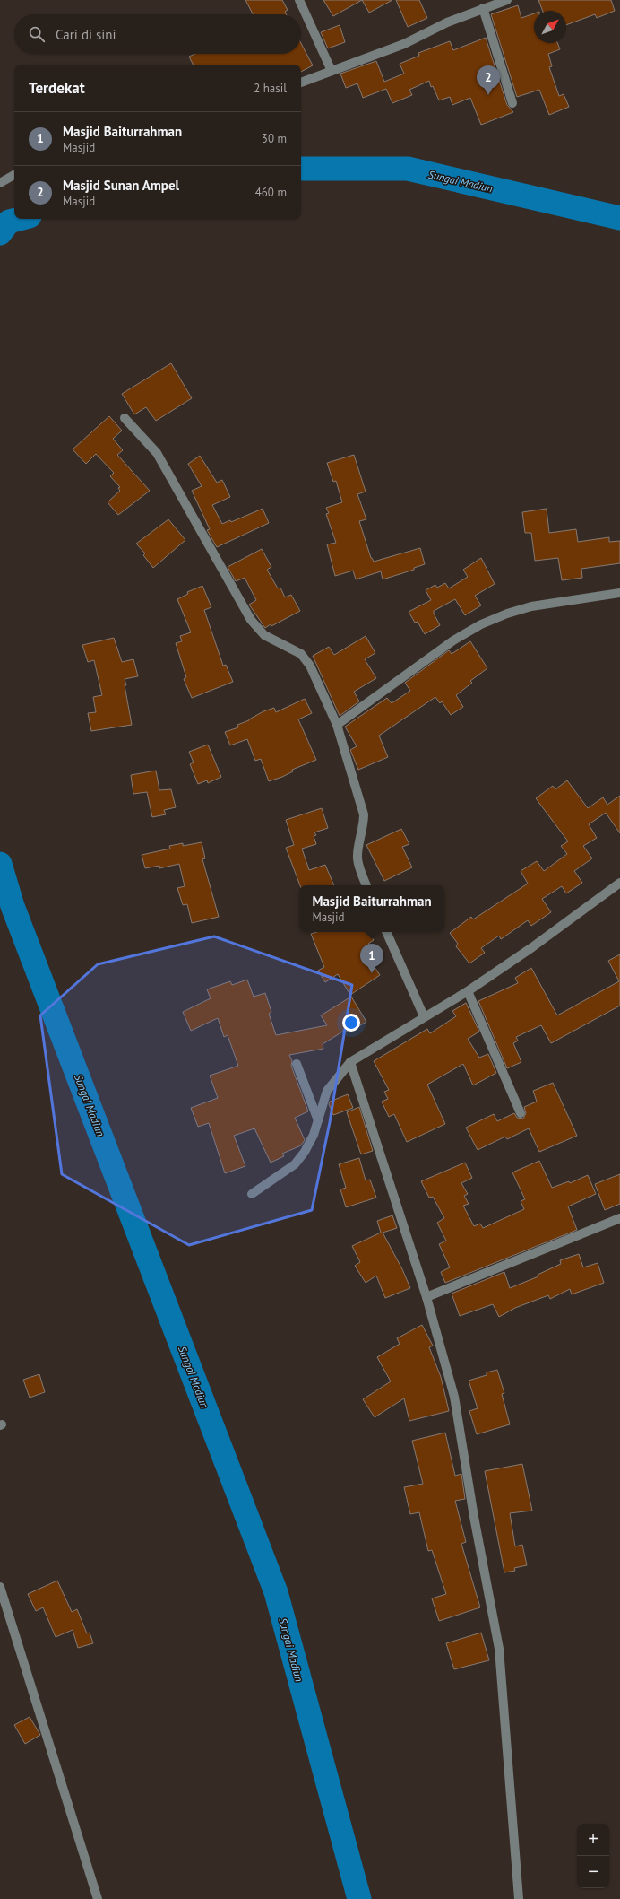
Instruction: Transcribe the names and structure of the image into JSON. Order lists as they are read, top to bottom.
{
  "water": ["Sungai Madiun"],
  "north": "top right",
  "page": {
    "search": "Cari di sini",
    "heading": ["Terdekat", "2 hasil"],
    "pins": ["2", "1"],
    "list": [
      {
        "mark": "1",
        "name": "Masjid Baiturrahman",
        "note": "Masjid",
        "value": "30 m"
      },
      {
        "mark": "2",
        "name": "Masjid Sunan Ampel",
        "note": "Masjid",
        "value": "460 m"
      }
    ],
    "popup": ["Masjid Baiturrahman", "Masjid"],
    "map_buttons": ["+", "−"]
  }
}
